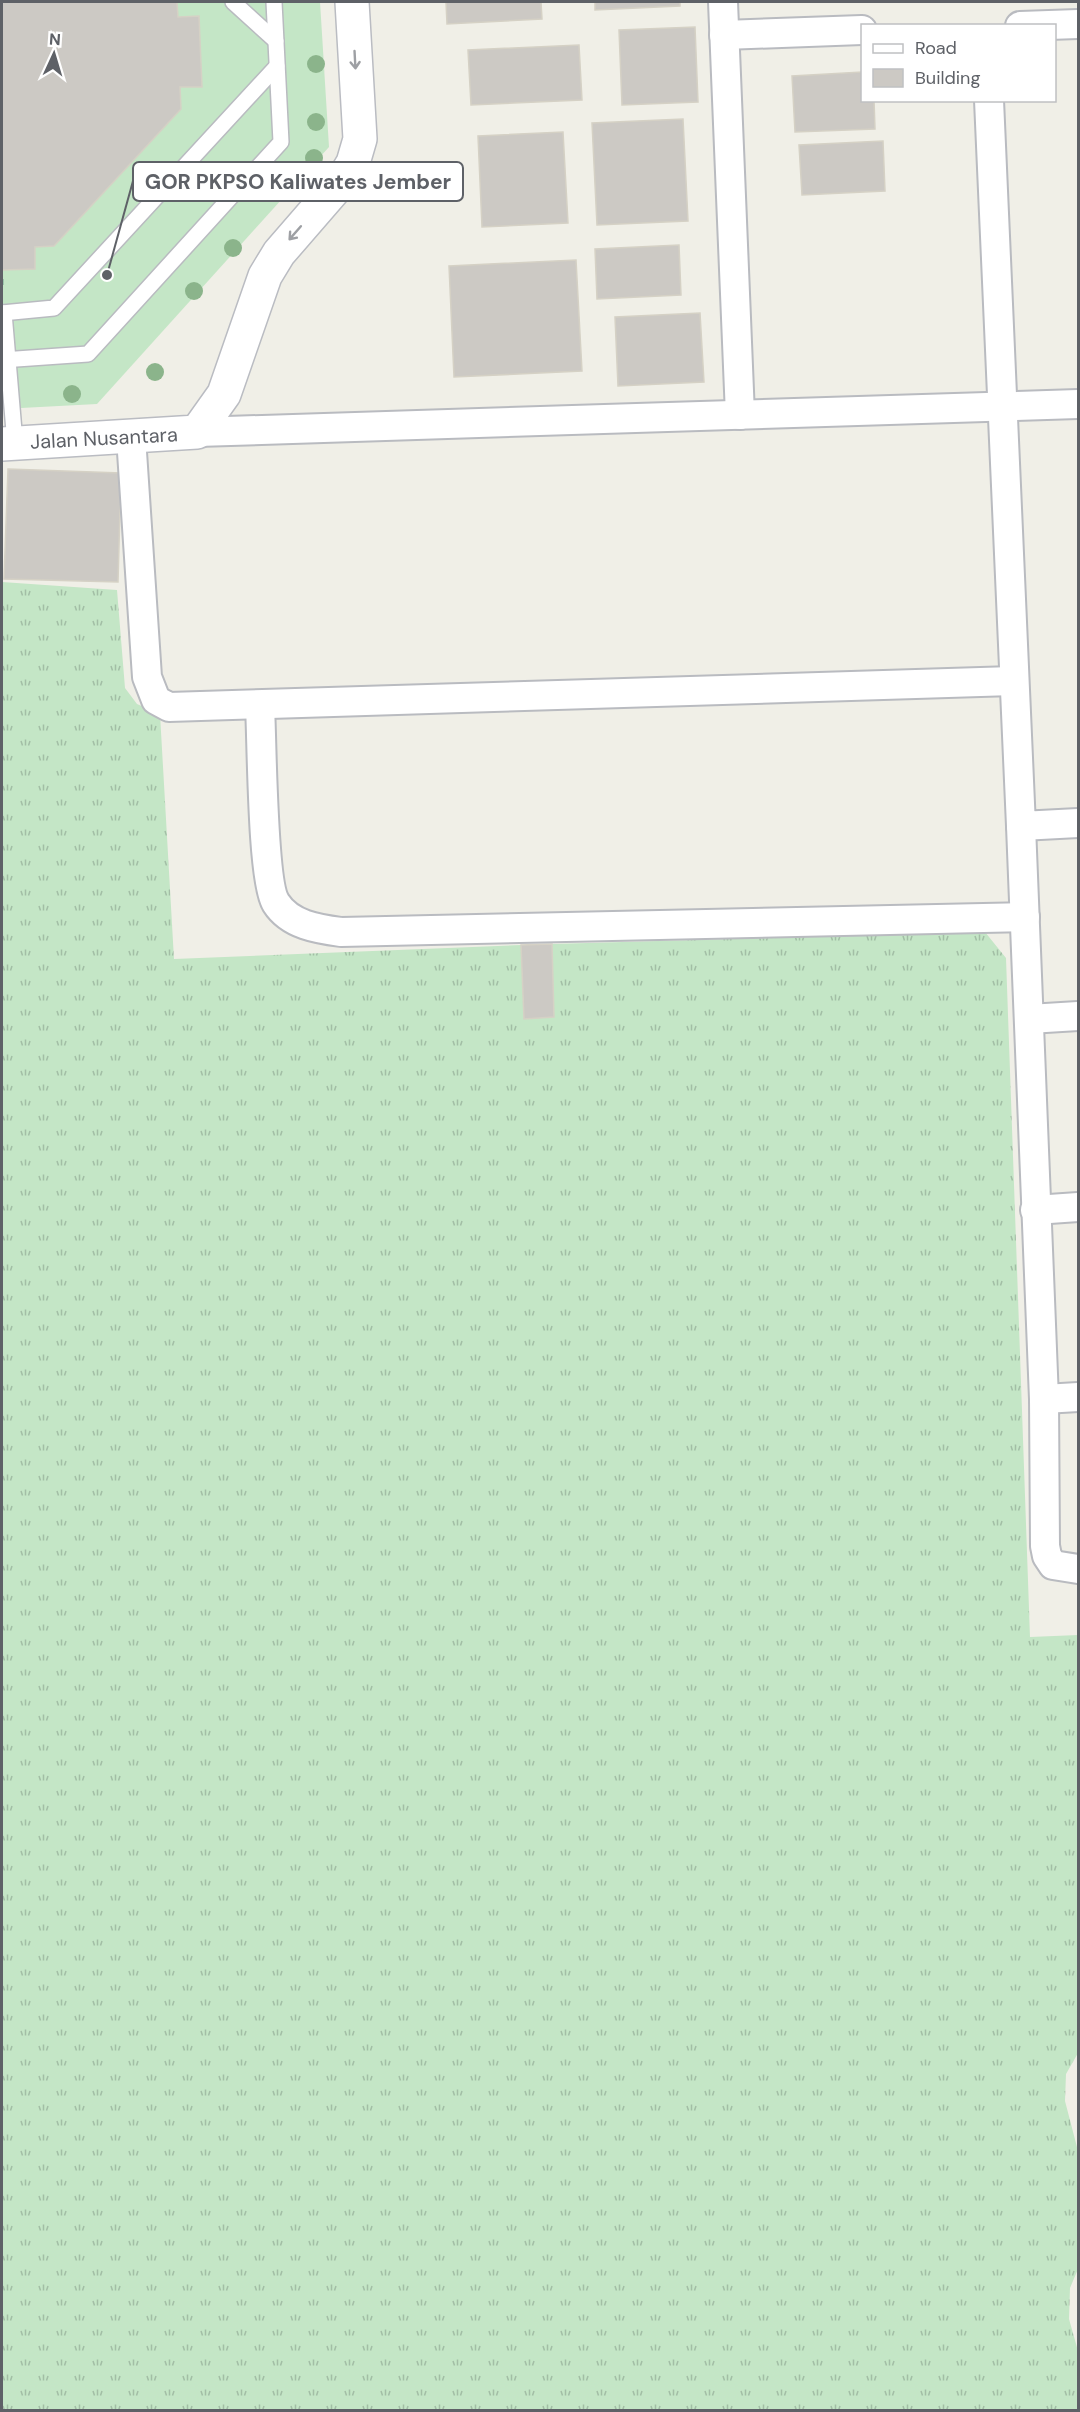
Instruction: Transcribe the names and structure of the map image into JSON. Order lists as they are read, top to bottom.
{
  "streets": {
    "street": ["Jalan Nusantara"]
  },
  "one_way": ["Jalan Nusantara"],
  "places": ["GOR PKPSO Kaliwates Jember"],
  "legend": ["Road", "Building"],
  "north": "top"
}
